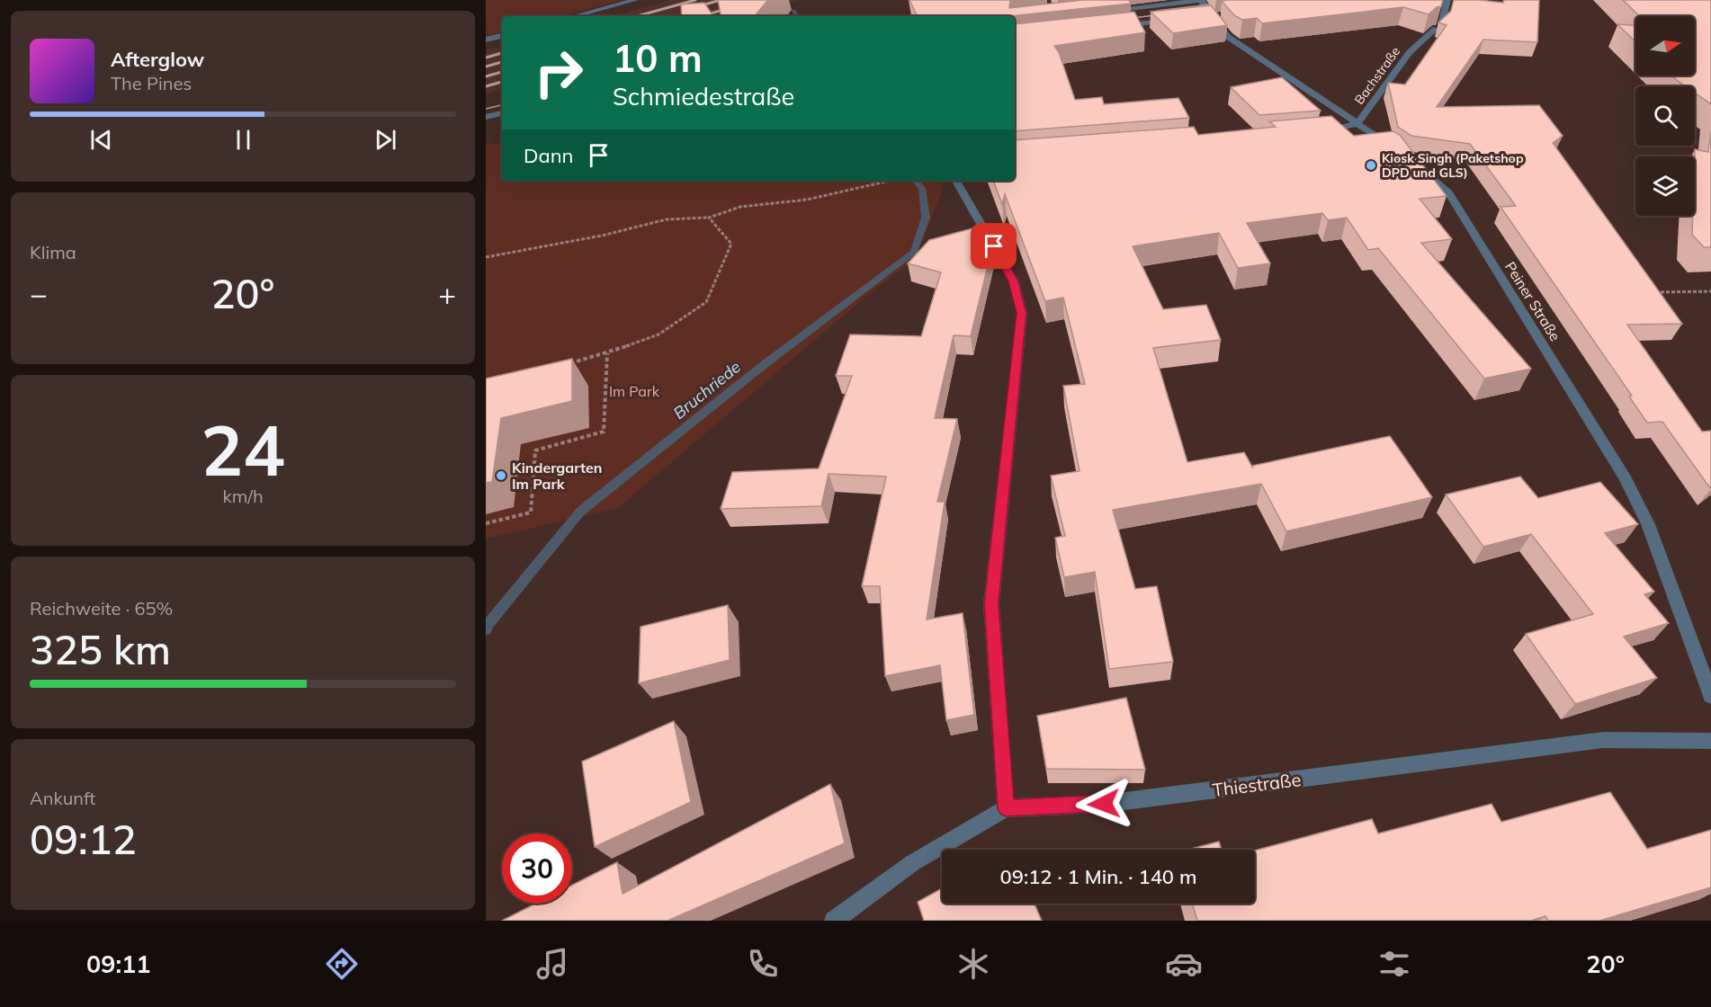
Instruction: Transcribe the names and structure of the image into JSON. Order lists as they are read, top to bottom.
{
  "streets": {
    "street": ["Bachstraße", "Peiner Straße", "Thiestraße"]
  },
  "water": ["Bruchriede"],
  "parks": ["Im Park"],
  "places": ["Kiosk Singh (Paketshop DPD und GLS)", "Kindergarten Im Park"],
  "north": "right",
  "page": {
    "turn": ["10 m", "Schmiedestraße"],
    "song": ["Afterglow", "The Pines"],
    "then": "Dann",
    "tile": [
      "Klima",
      ["24", "km/h"],
      ["Reichweite · 65%", "325 km"],
      ["Ankunft", "09:12"]
    ],
    "heat": ["−", "20°", "+"],
    "limit": "30",
    "trip": "09:12 · 1 Min. · 140 m",
    "tabs": ["09:11", "20°"]
  }
}
